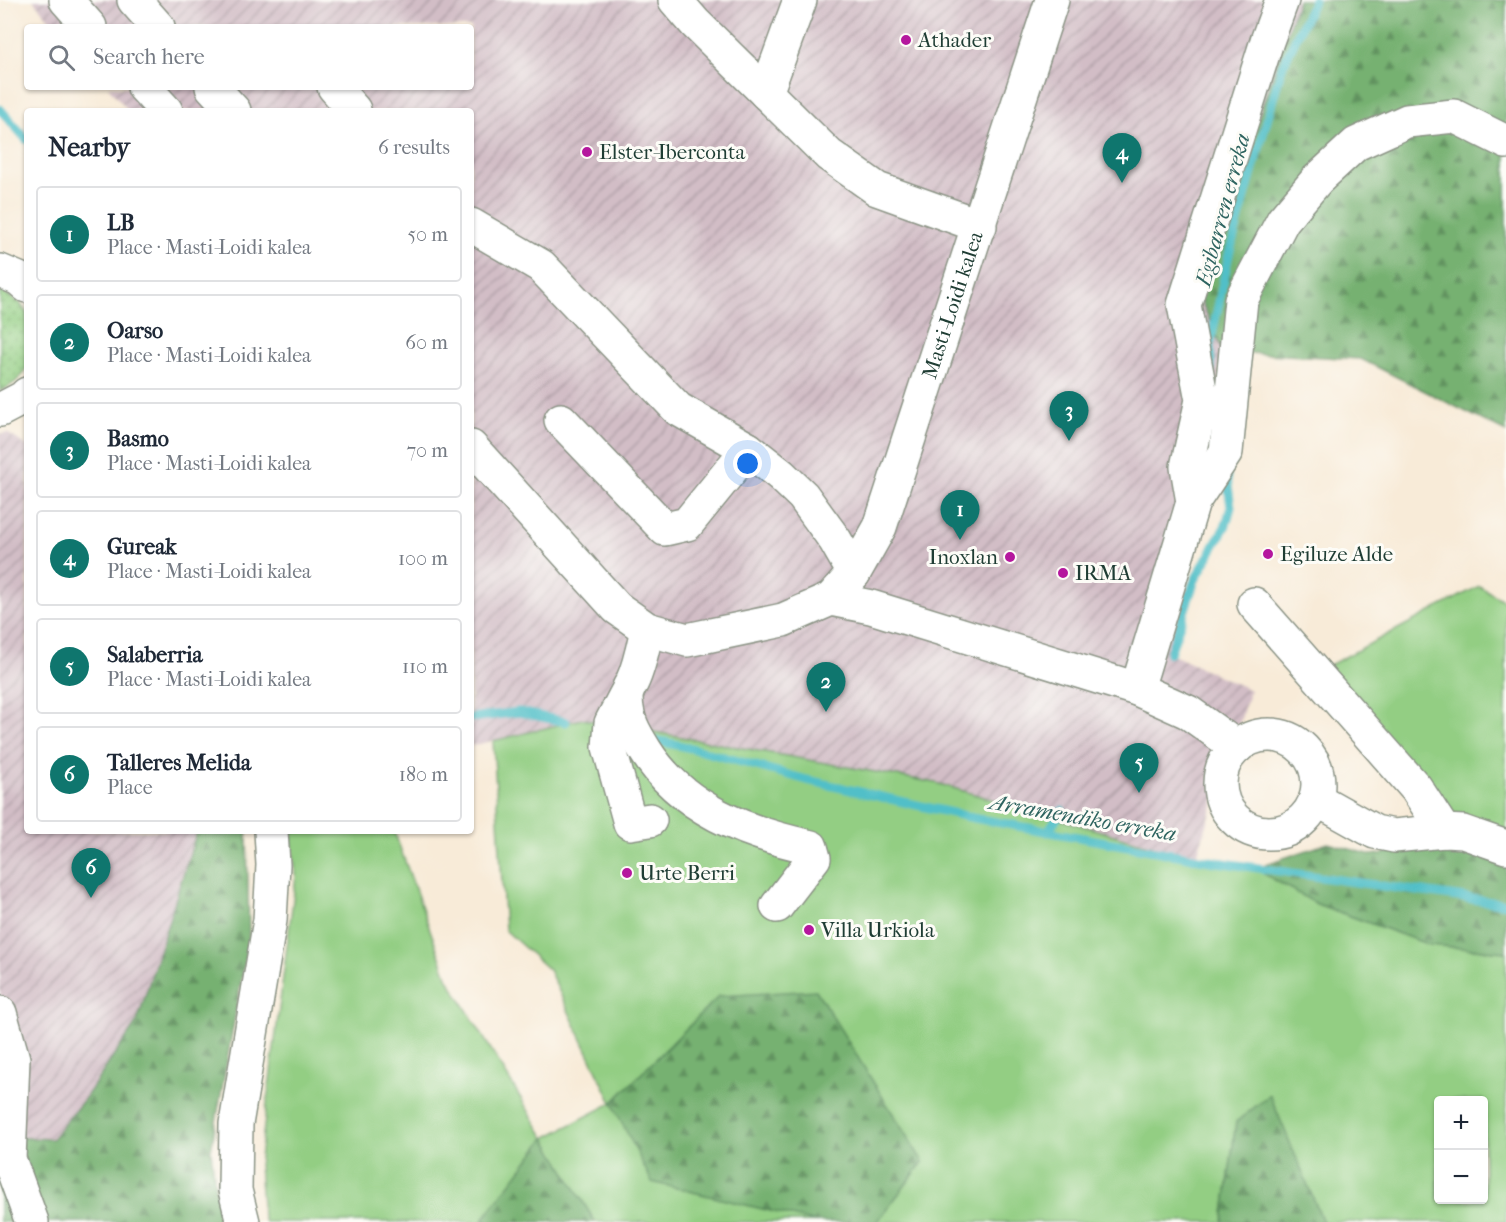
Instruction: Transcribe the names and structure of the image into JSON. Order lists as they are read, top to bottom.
{
  "streets": {
    "street": ["Masti-Loidi kalea"]
  },
  "water": ["Egibarren erreka", "Arramendiko erreka"],
  "places": [
    "Athader",
    "Elster-Iberconta",
    "Egiluze Alde",
    "Inoxlan",
    "IRMA",
    "Urte Berri",
    "Villa Urkiola"
  ],
  "page": {
    "search": "Search here",
    "heading": ["Nearby", "6 results"],
    "pins": [
      "4",
      "3",
      "1",
      "2",
      "5",
      "6"
    ],
    "list": [
      {
        "mark": "1",
        "name": "LB",
        "note": "Place · Masti-Loidi kalea",
        "value": "50 m"
      },
      {
        "mark": "2",
        "name": "Oarso",
        "note": "Place · Masti-Loidi kalea",
        "value": "60 m"
      },
      {
        "mark": "3",
        "name": "Basmo",
        "note": "Place · Masti-Loidi kalea",
        "value": "70 m"
      },
      {
        "mark": "4",
        "name": "Gureak",
        "note": "Place · Masti-Loidi kalea",
        "value": "100 m"
      },
      {
        "mark": "5",
        "name": "Salaberria",
        "note": "Place · Masti-Loidi kalea",
        "value": "110 m"
      },
      {
        "mark": "6",
        "name": "Talleres Melida",
        "note": "Place",
        "value": "180 m"
      }
    ],
    "map_buttons": ["+", "−"]
  }
}
